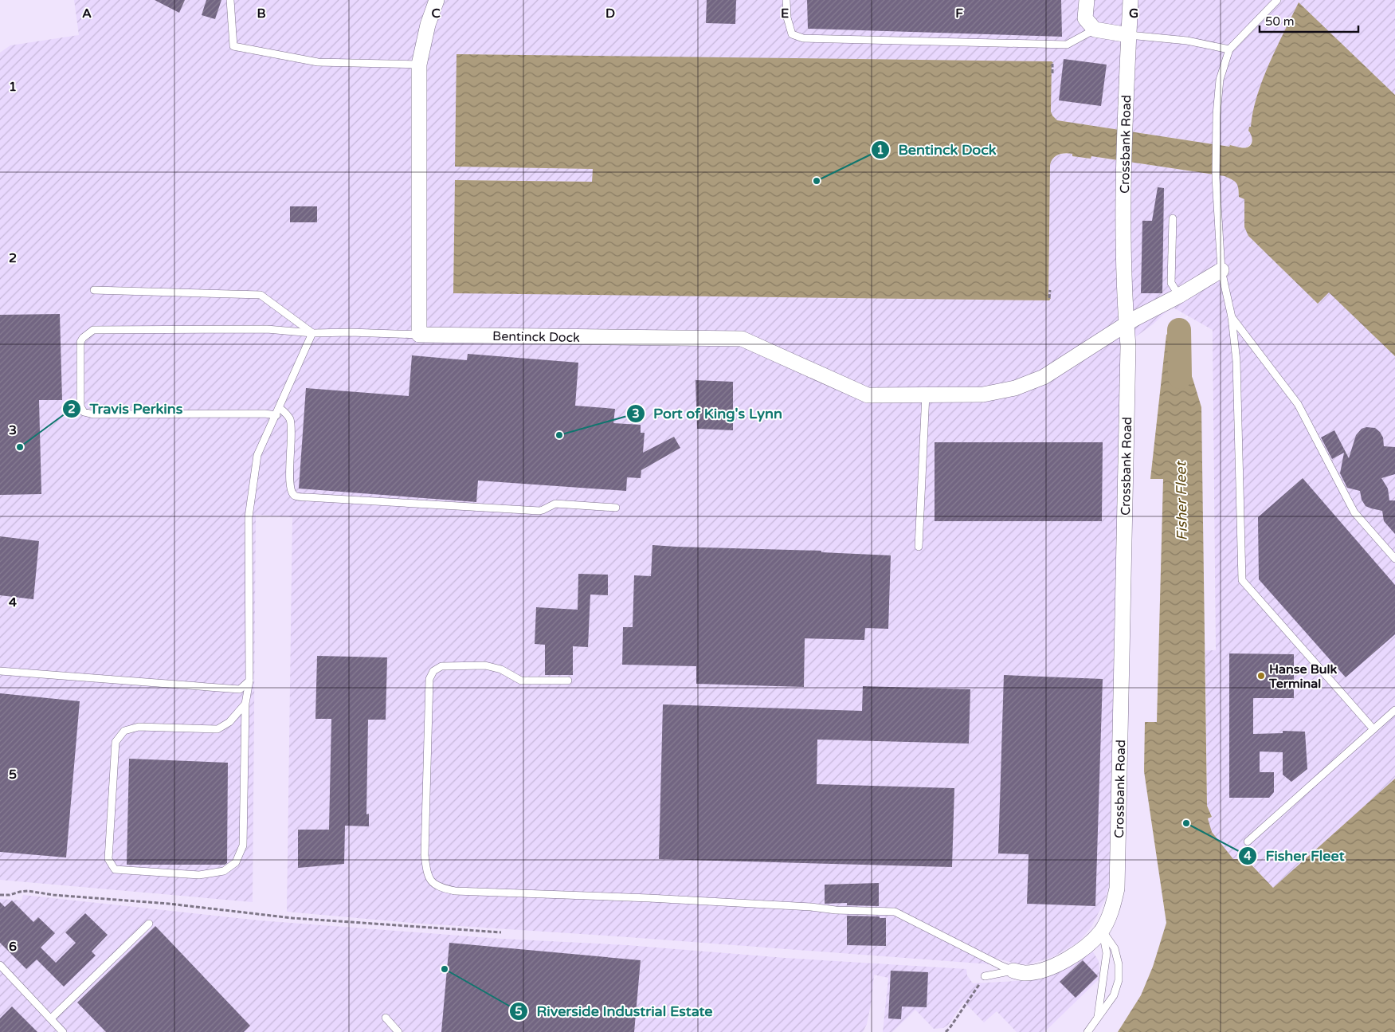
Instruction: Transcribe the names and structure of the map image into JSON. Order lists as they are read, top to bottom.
{
  "streets": {
    "street": ["Crossbank Road", "Bentinck Dock"]
  },
  "crossings": [
    ["Crossbank Road", "Bentinck Dock"]
  ],
  "water": ["Fisher Fleet"],
  "places": [
    "Bentinck Dock",
    "Port of King's Lynn",
    "Travis Perkins",
    "Hanse Bulk Terminal",
    "Fisher Fleet",
    "Riverside Industrial Estate"
  ],
  "scale_bar": "50 m",
  "grid": {
    "columns": [
      "A",
      "B",
      "C",
      "D",
      "E",
      "F",
      "G"
    ],
    "rows": [
      "1",
      "2",
      "3",
      "4",
      "5",
      "6"
    ]
  }
}
